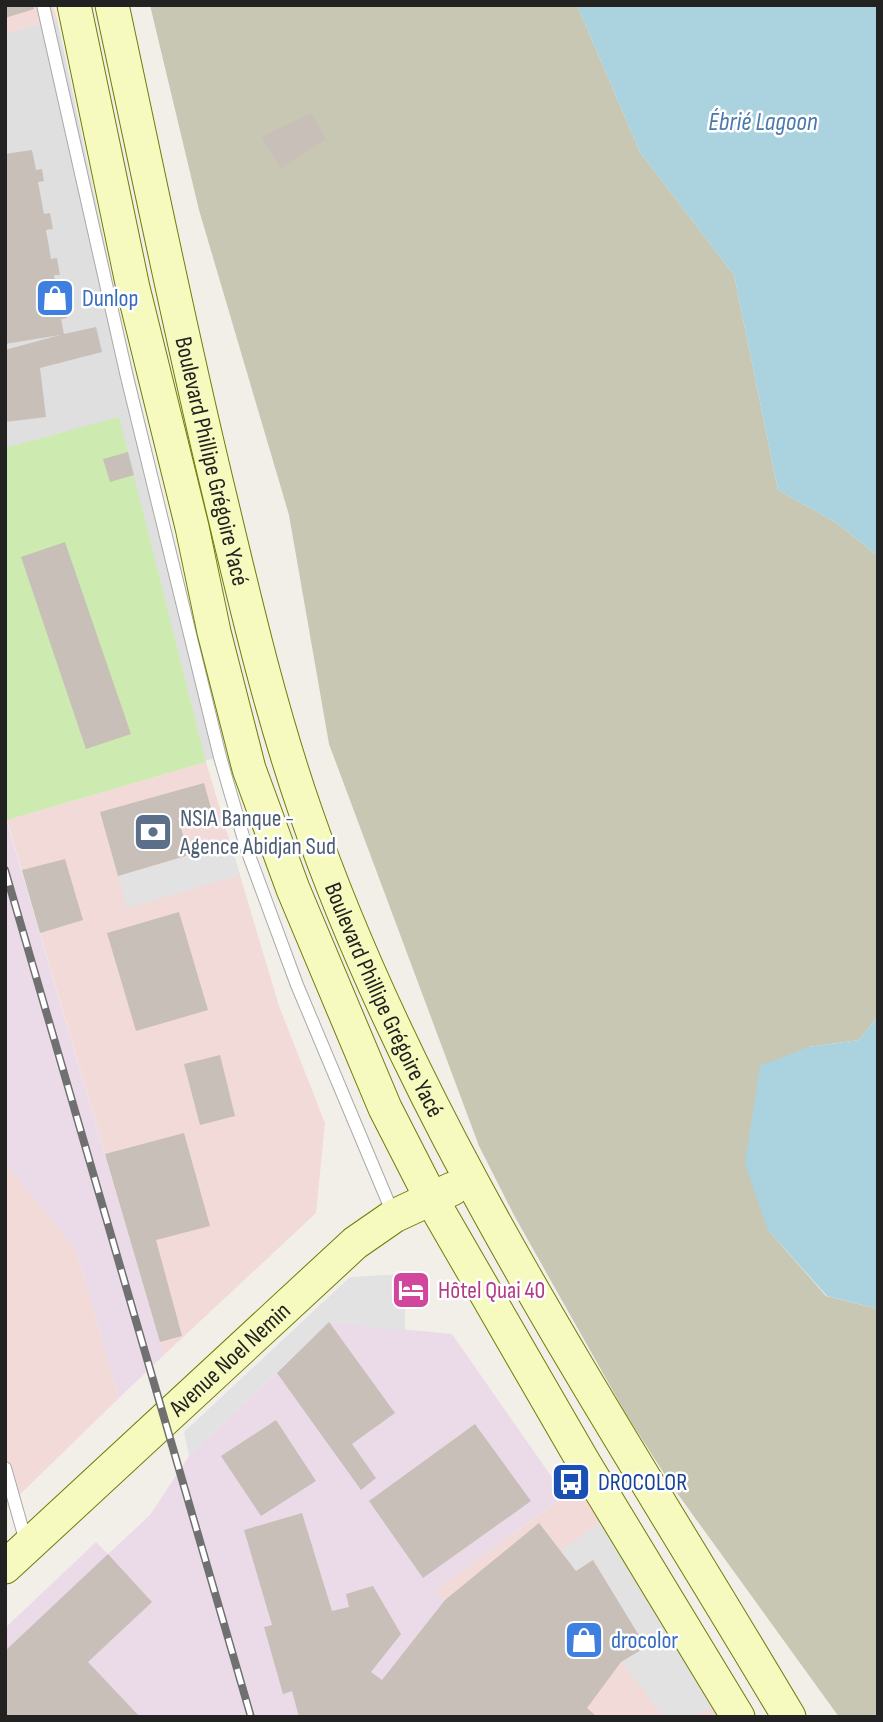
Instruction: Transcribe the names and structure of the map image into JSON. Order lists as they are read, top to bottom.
{
  "streets": {
    "main road": ["Boulevard Phillipe Grégoire Yacé", "Avenue Noel Nemin"]
  },
  "crossings": [
    ["Boulevard Phillipe Grégoire Yacé", "Avenue Noel Nemin"]
  ],
  "water": ["Ébrié Lagoon"],
  "places": {
    "shop": ["Dunlop", "drocolor"],
    "bank": ["NSIA Banque - Agence Abidjan Sud"],
    "hotel": ["Hôtel Quai 40"],
    "bus stop": ["DROCOLOR"]
  }
}
